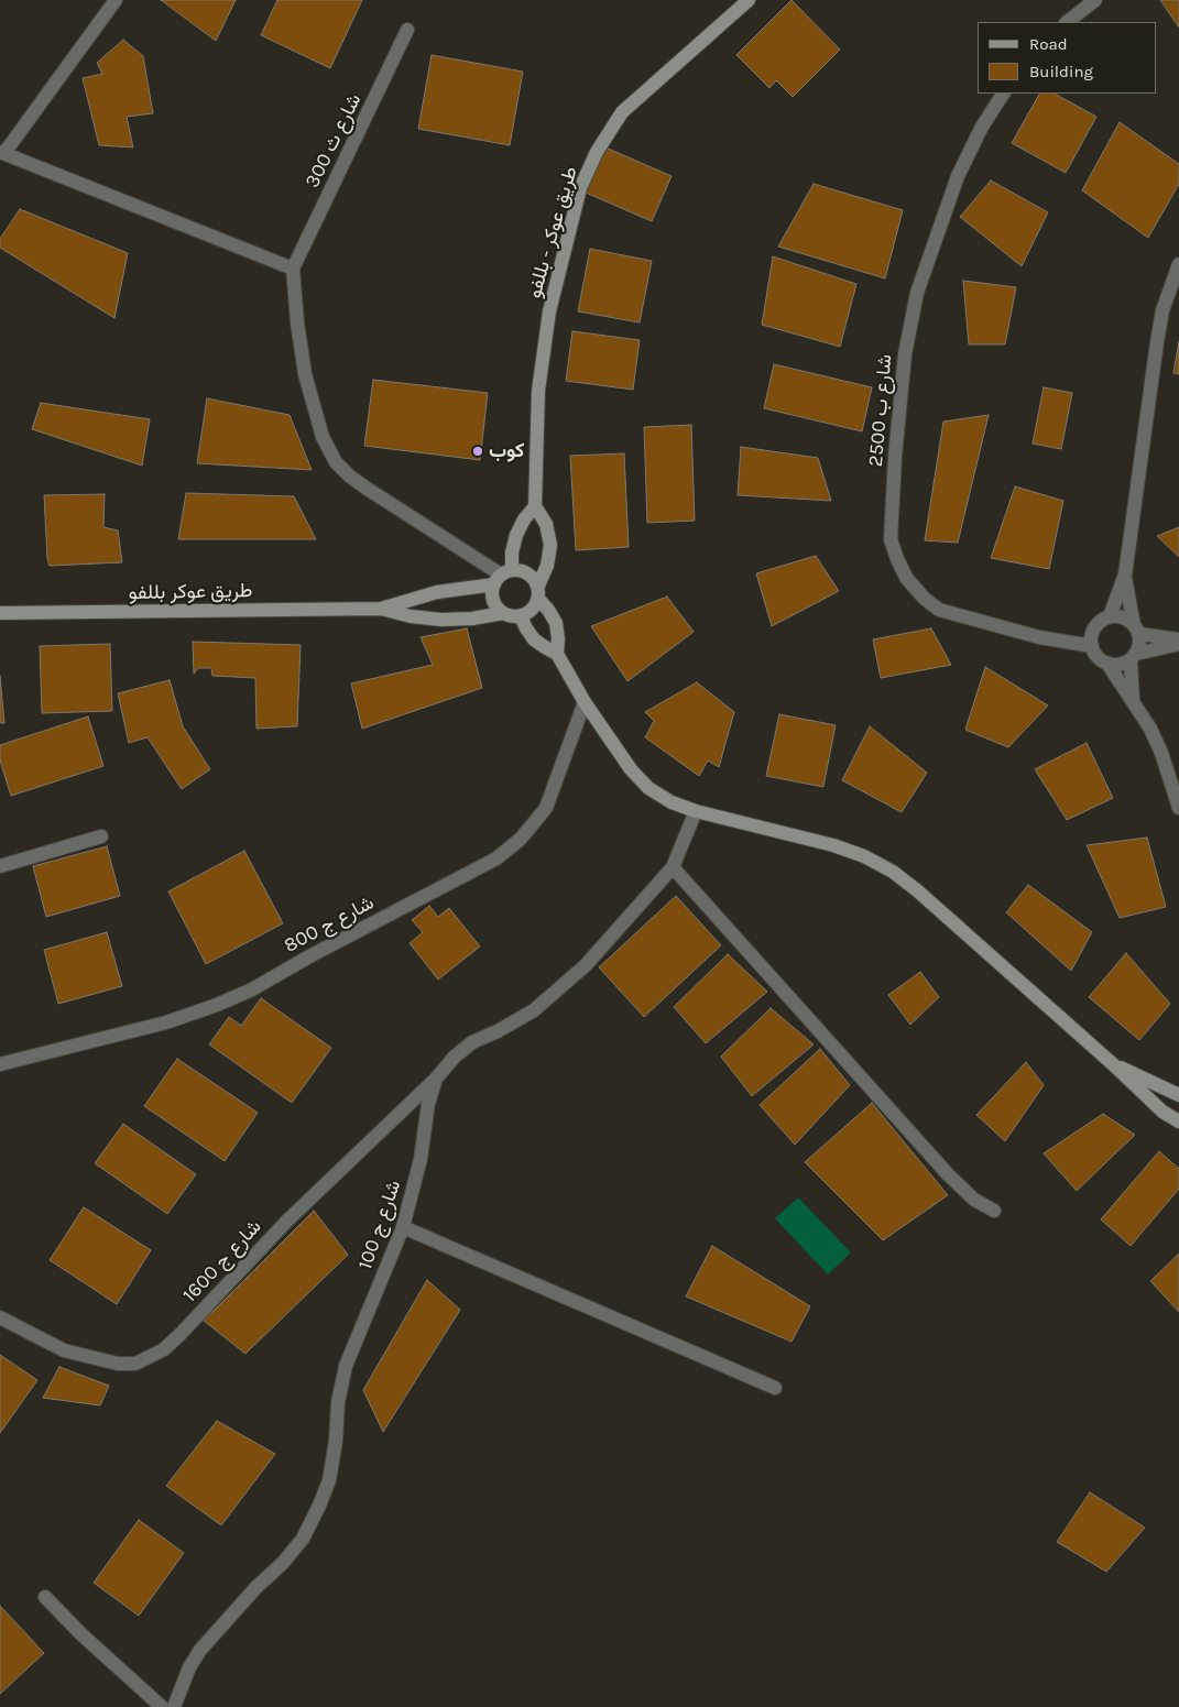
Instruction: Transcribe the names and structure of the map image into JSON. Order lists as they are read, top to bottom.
{
  "streets": {
    "street": [
      "شارع ث 300",
      "طريق عوكر - بللفو",
      "شارع ب 2500",
      "طريق عوكر بللفو",
      "شارع ج 800",
      "شارع ج 100",
      "شارع ج 1600"
    ]
  },
  "crossings": [
    ["طريق عوكر - بللفو", "طريق عوكر بللفو"],
    ["شارع ج 100", "شارع ج 1600"]
  ],
  "places": ["كوب"],
  "legend": ["Road", "Building"]
}
